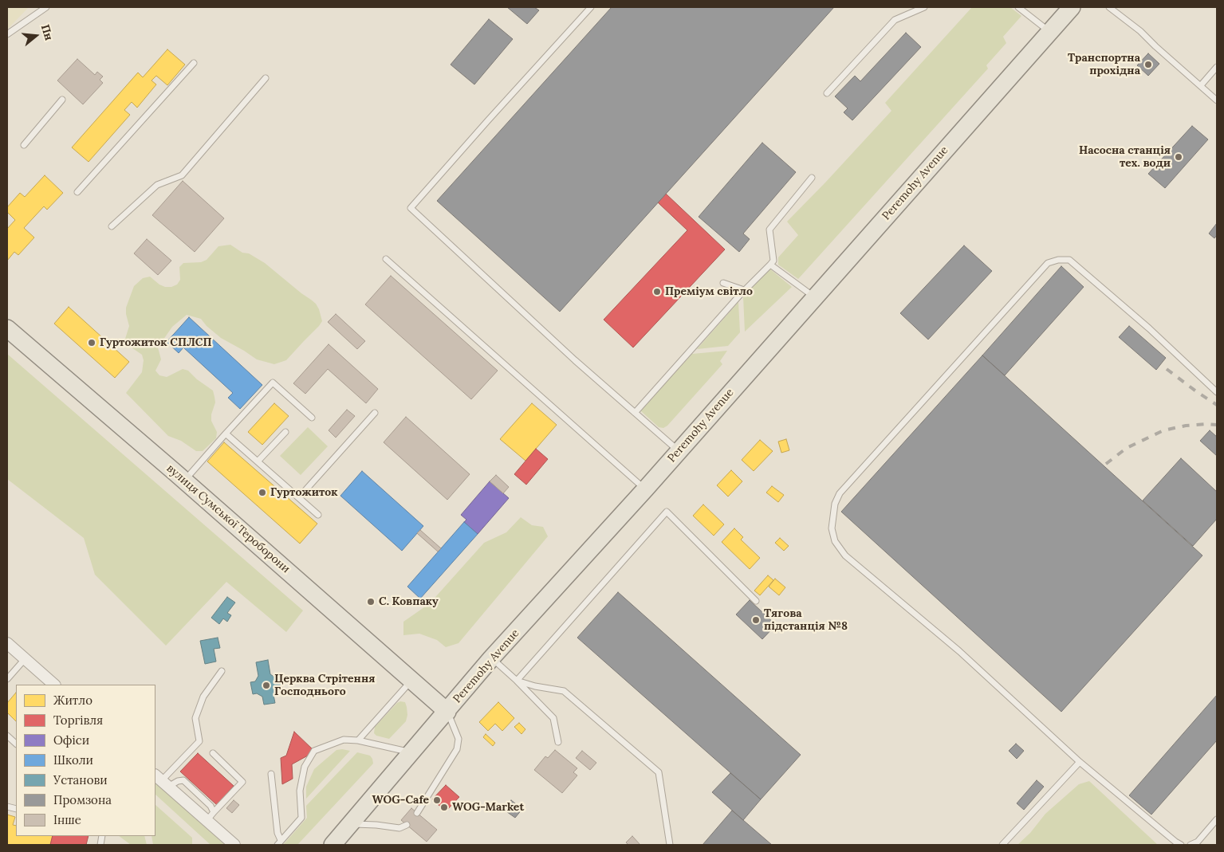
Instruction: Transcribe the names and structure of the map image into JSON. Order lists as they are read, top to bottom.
{
  "streets": {
    "main road": ["Peremohy Avenue", "вулиця Сумської Тероборони"]
  },
  "crossings": [
    ["Peremohy Avenue", "вулиця Сумської Тероборони"]
  ],
  "places": [
    "Транспортна прохідна",
    "Насосна станція тех. води",
    "Преміум світло",
    "Гуртожиток СПЛСП",
    "Гуртожиток",
    "С. Ковпаку",
    "Тягова підстанція №8",
    "Церква Стрітення Господнього",
    "WOG-Cafe",
    "WOG-Market"
  ],
  "legend": [
    "Житло",
    "Торгівля",
    "Офіси",
    "Школи",
    "Установи",
    "Промзона",
    "Інше"
  ],
  "north": "right"
}
